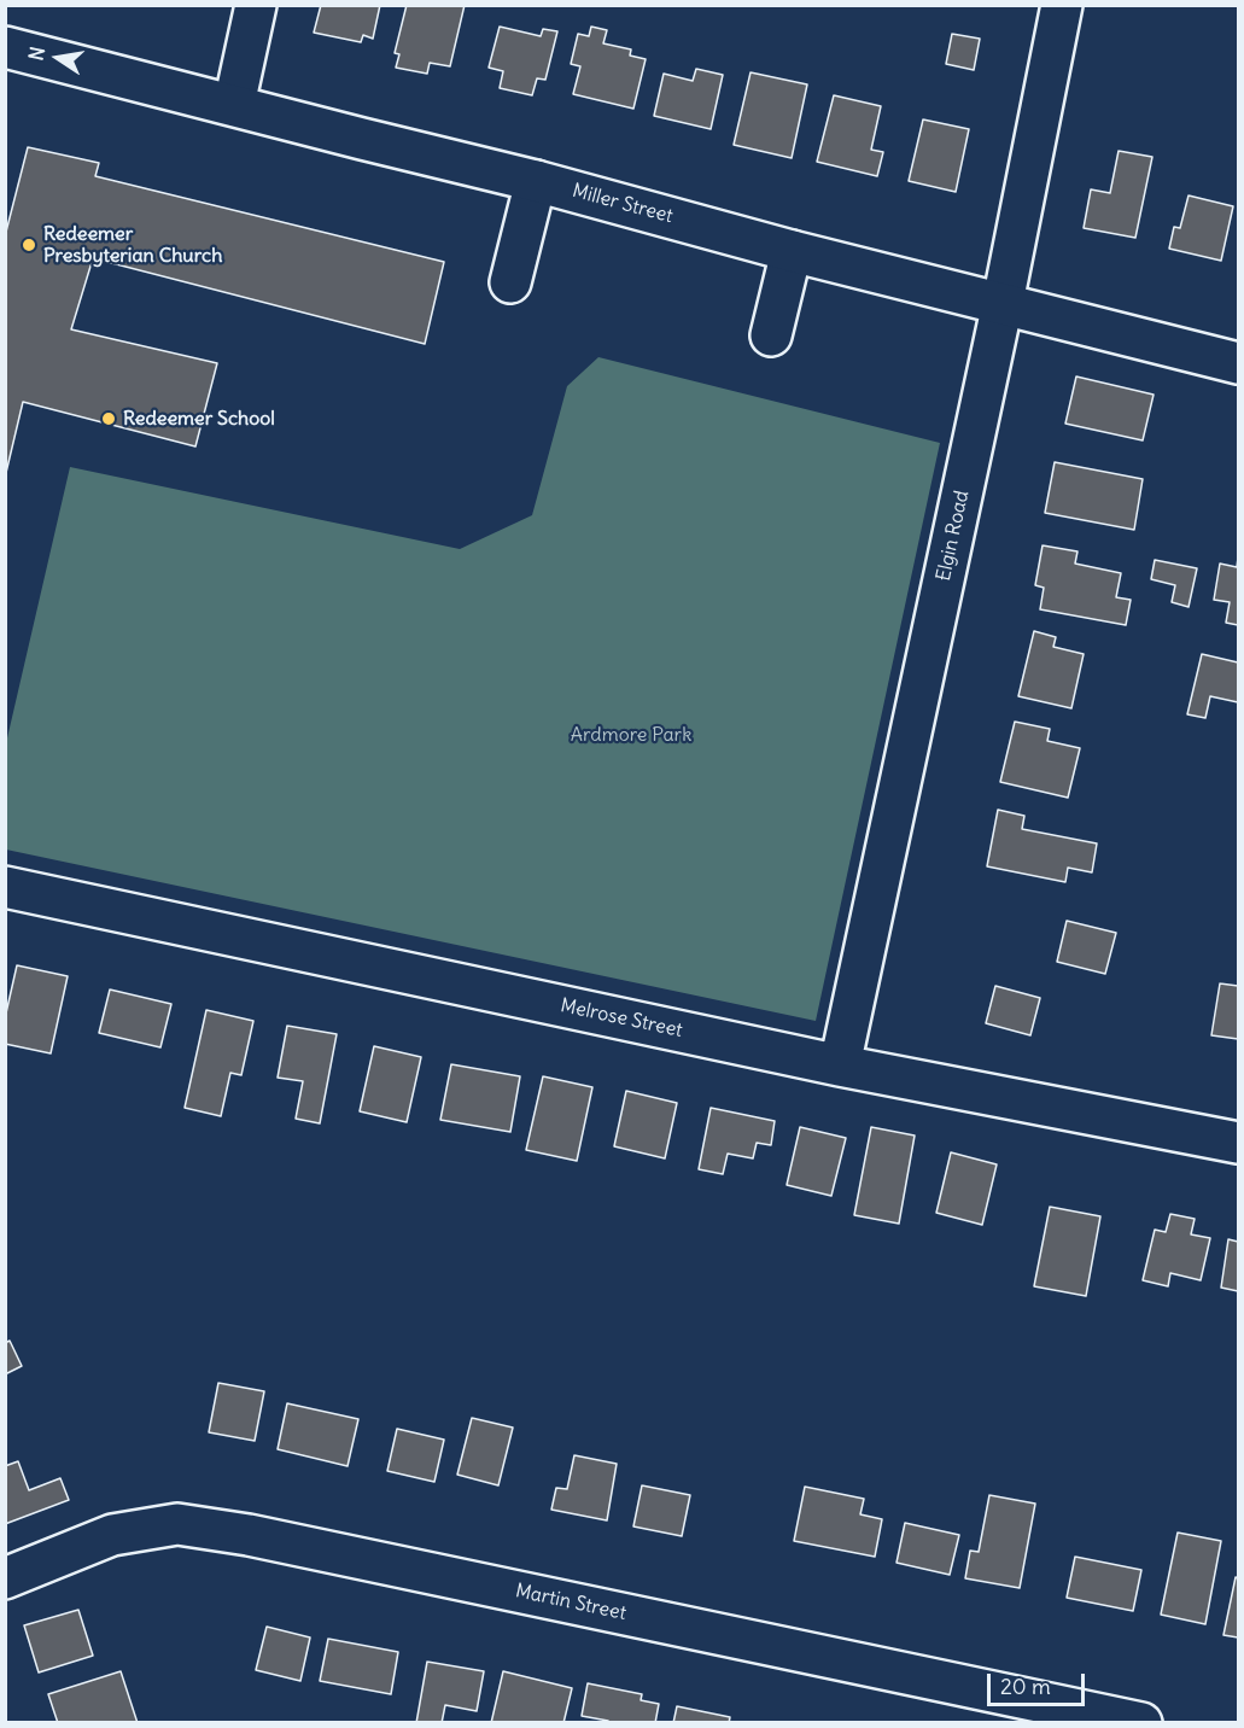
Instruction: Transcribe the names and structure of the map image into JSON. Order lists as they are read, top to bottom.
{
  "streets": {
    "street": [
      "Miller Street",
      "Elgin Road",
      "Melrose Street",
      "Martin Street"
    ]
  },
  "crossings": [
    ["Miller Street", "Elgin Road"],
    ["Elgin Road", "Melrose Street"]
  ],
  "parks": ["Ardmore Park"],
  "places": ["Redeemer Presbyterian Church", "Redeemer School"],
  "scale_bar": "20 m",
  "north": "left"
}
